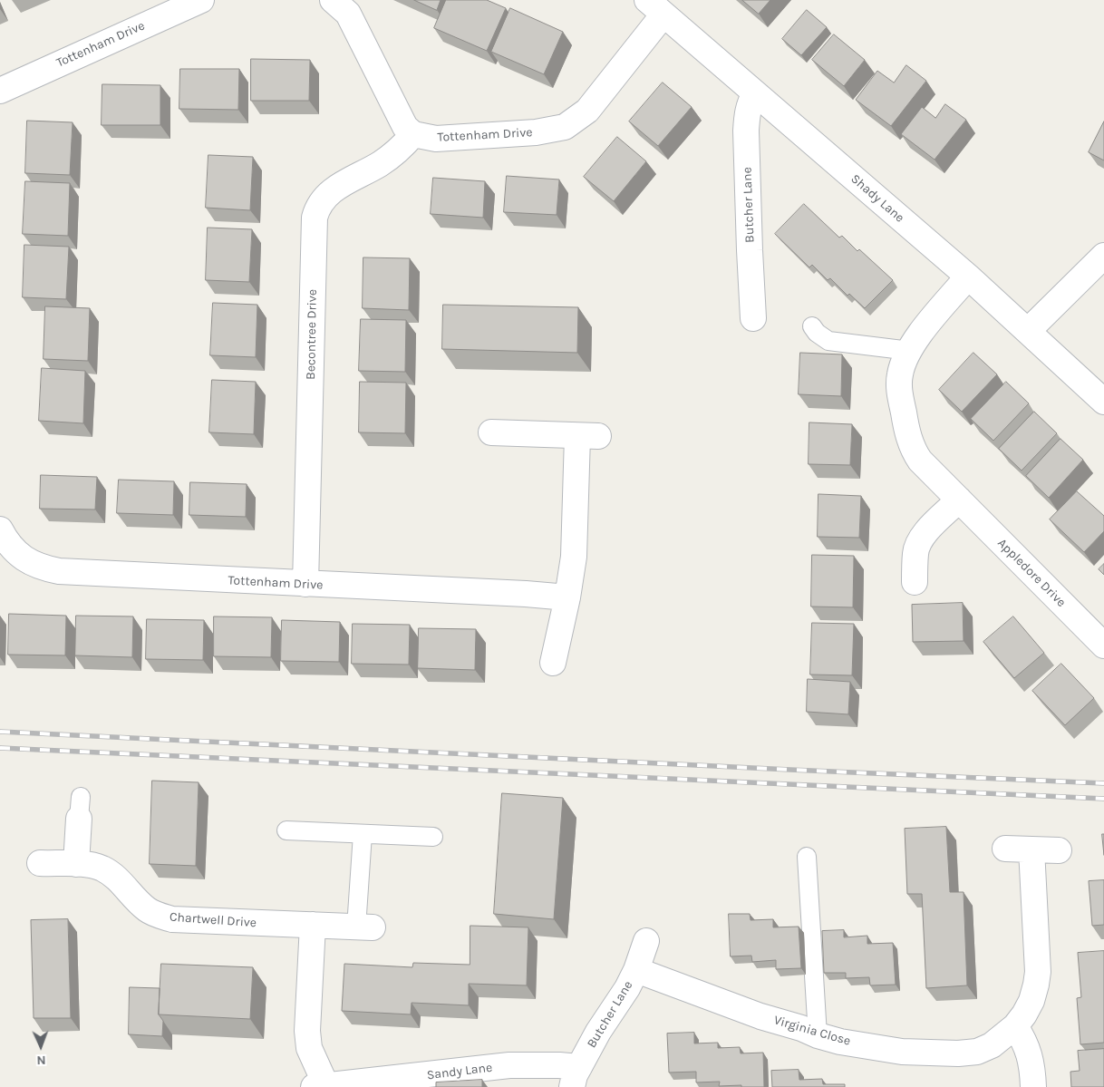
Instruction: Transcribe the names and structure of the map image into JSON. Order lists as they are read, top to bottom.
{
  "streets": {
    "street": [
      "Tottenham Drive",
      "Shady Lane",
      "Butcher Lane",
      "Becontree Drive",
      "Appledore Drive",
      "Chartwell Drive",
      "Virginia Close",
      "Sandy Lane"
    ]
  },
  "crossings": [
    ["Tottenham Drive", "Shady Lane"],
    ["Tottenham Drive", "Becontree Drive"],
    ["Shady Lane", "Butcher Lane"],
    ["Shady Lane", "Appledore Drive"],
    ["Butcher Lane", "Virginia Close"],
    ["Butcher Lane", "Sandy Lane"]
  ],
  "north": "bottom"
}
